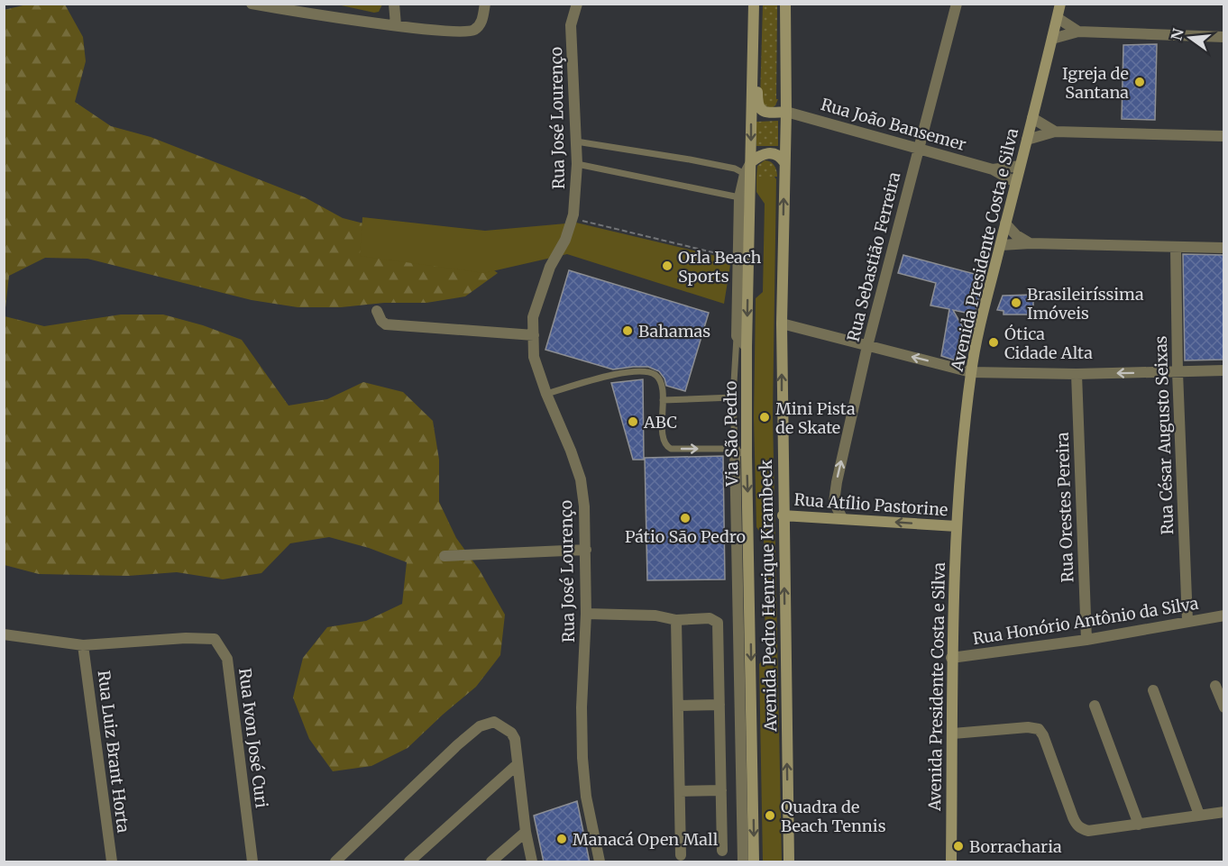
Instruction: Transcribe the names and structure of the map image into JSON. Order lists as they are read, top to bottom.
{
  "streets": {
    "main road": [
      "Avenida Presidente Costa e Silva",
      "Via São Pedro",
      "Rua Atílio Pastorine",
      "Avenida Pedro Henrique Krambeck"
    ],
    "street": [
      "Rua José Lourenço",
      "Rua João Bansemer",
      "Rua Sebastião Ferreira",
      "Rua César Augusto Seixas",
      "Rua Orestes Pereira",
      "Rua Honório Antônio da Silva",
      "Rua Ivon José Curi",
      "Rua Luiz Brant Horta"
    ]
  },
  "crossings": [
    ["Rua João Bansemer", "Avenida Presidente Costa e Silva"],
    ["Rua João Bansemer", "Rua Sebastião Ferreira"],
    ["Rua João Bansemer", "Avenida Pedro Henrique Krambeck"],
    ["Avenida Presidente Costa e Silva", "Rua Atílio Pastorine"],
    ["Avenida Presidente Costa e Silva", "Rua Honório Antônio da Silva"],
    ["Rua Sebastião Ferreira", "Rua Atílio Pastorine"],
    ["Via São Pedro", "Avenida Pedro Henrique Krambeck"],
    ["Rua César Augusto Seixas", "Rua Honório Antônio da Silva"],
    ["Rua Atílio Pastorine", "Avenida Pedro Henrique Krambeck"],
    ["Rua Orestes Pereira", "Rua Honório Antônio da Silva"],
    ["Rua Ivon José Curi", "Rua Luiz Brant Horta"]
  ],
  "one_way": ["Via São Pedro", "Rua Atílio Pastorine"],
  "places": [
    "Igreja de Santana",
    "Orla Beach Sports",
    "Brasileiríssima Imóveis",
    "Bahamas",
    "Ótica Cidade Alta",
    "Mini Pista de Skate",
    "ABC",
    "Pátio São Pedro",
    "Quadra de Beach Tennis",
    "Manacá Open Mall",
    "Borracharia"
  ],
  "north": "left"
}
